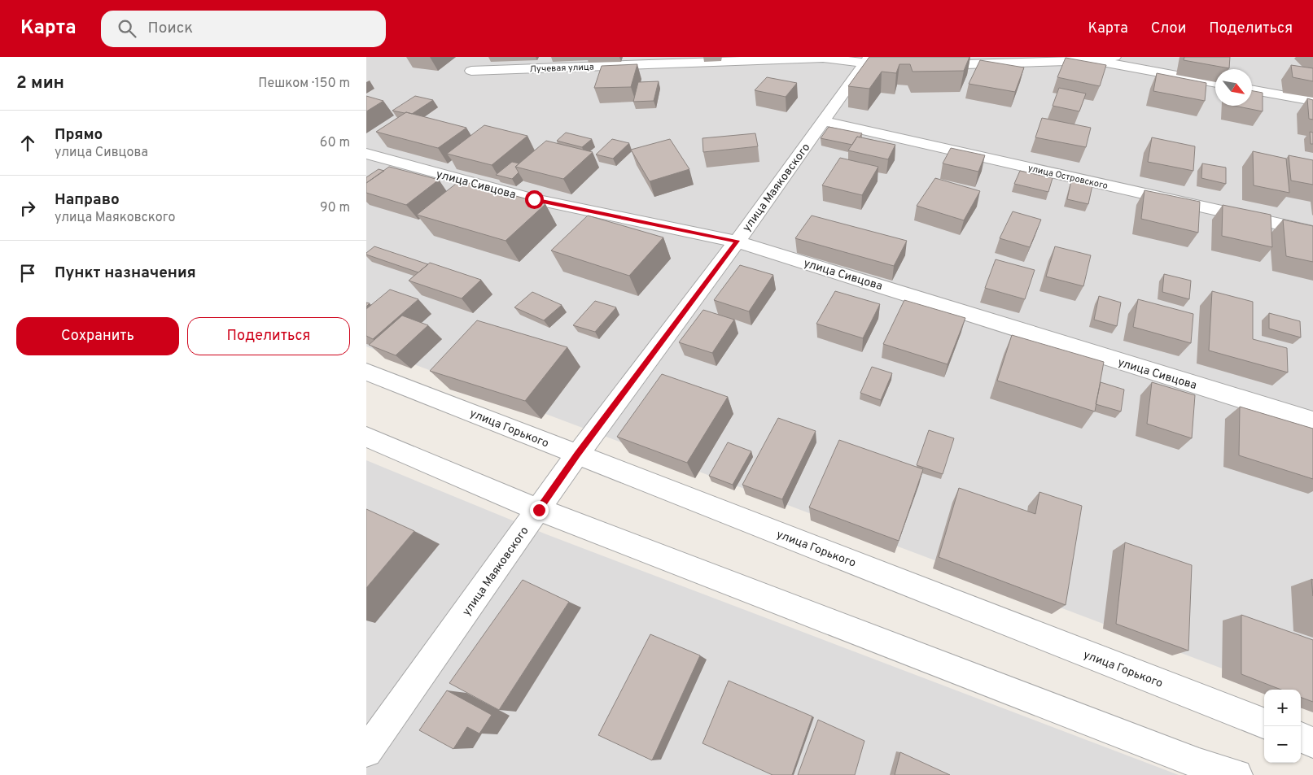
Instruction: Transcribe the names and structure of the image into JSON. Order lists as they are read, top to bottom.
{
  "streets": {
    "street": [
      "Лучевая улица",
      "улица Островского",
      "улица Сивцова",
      "улица Маяковского",
      "улица Горького"
    ]
  },
  "crossings": [
    ["Лучевая улица", "улица Маяковского"],
    ["улица Островского", "улица Маяковского"],
    ["улица Сивцова", "улица Маяковского"],
    ["улица Маяковского", "улица Горького"]
  ],
  "north": "bottom right",
  "page": {
    "header": "Карта",
    "search": "Поиск",
    "nav": ["Карта", "Слои", "Поделиться"],
    "heading": ["2 мин", "Пешком · 150 m"],
    "list": [
      ["Прямо", "улица Сивцова", "60 m"],
      ["Направо", "улица Маяковского", "90 m"],
      "Пункт назначения"
    ],
    "buttons": ["Сохранить", "Поделиться"],
    "map_buttons": ["+", "−"]
  }
}
